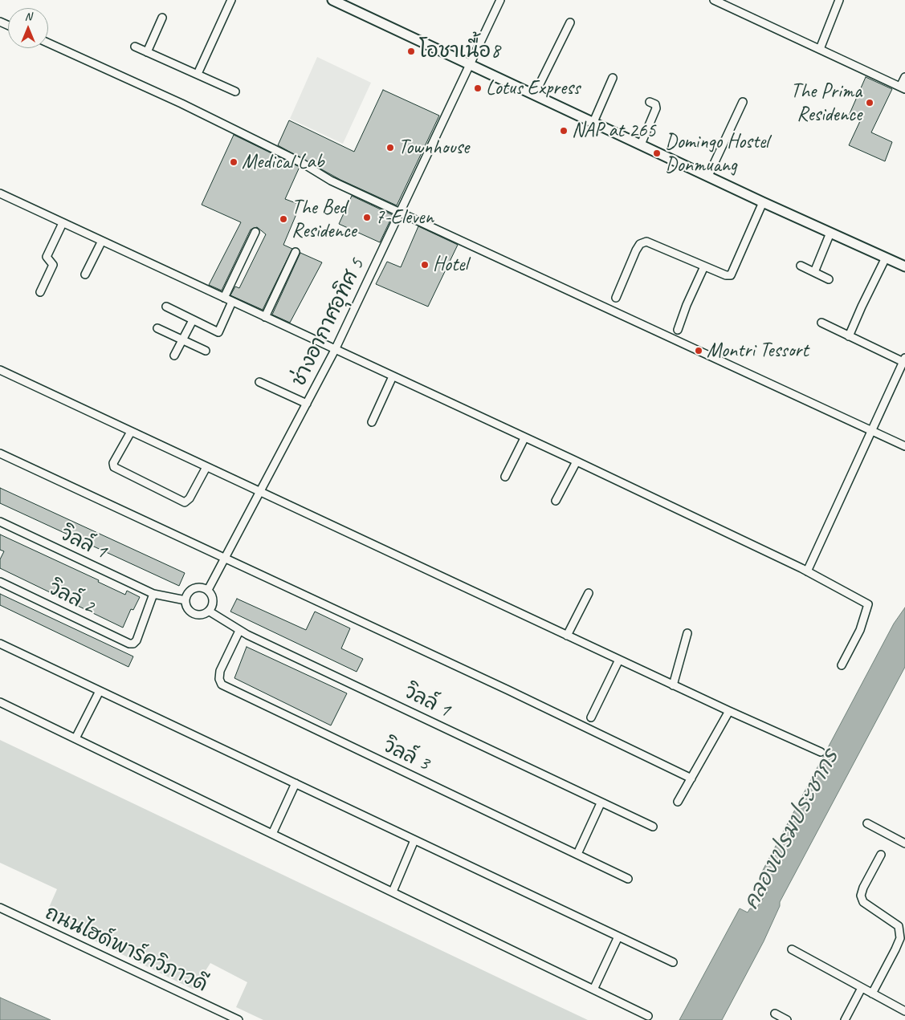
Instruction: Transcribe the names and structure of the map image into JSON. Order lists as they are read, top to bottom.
{
  "streets": {
    "street": [
      "ช่างอากาศอุทิศ 5",
      "วิลล์ 1",
      "วิลล์ 2",
      "วิลล์ 3",
      "ถนนไฮด์พาร์ควิภาวดี"
    ]
  },
  "crossings": [
    ["ช่างอากาศอุทิศ 5", "วิลล์ 1"],
    ["วิลล์ 1", "วิลล์ 2"],
    ["วิลล์ 1", "วิลล์ 3"]
  ],
  "water": ["คลองเปรมประชากร"],
  "places": [
    "โอชาเนื้อ8",
    "Lotus Express",
    "The Prima Residence",
    "NAP at 265",
    "Townhouse",
    "Domingo Hostel Donmuang",
    "Medical Lab",
    "7-Eleven",
    "The Bed Residence",
    "Hotel",
    "Montri Tessort"
  ],
  "north": "top"
}
